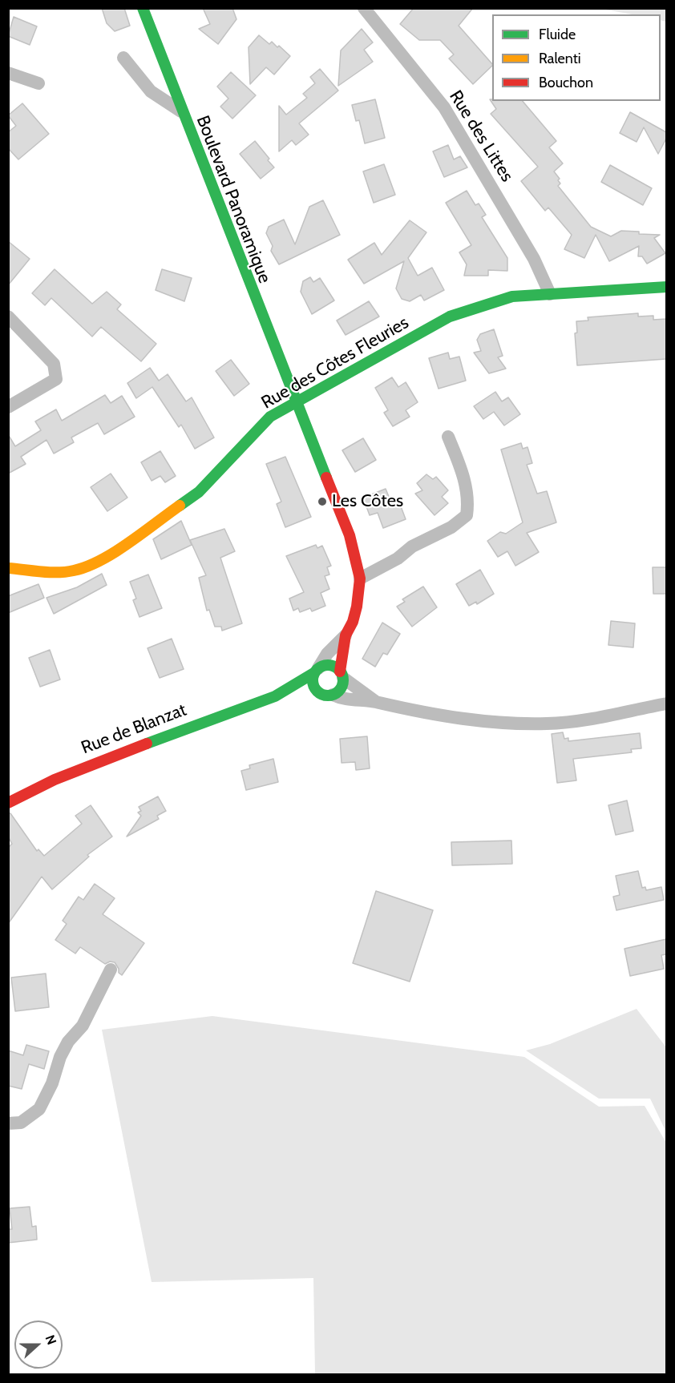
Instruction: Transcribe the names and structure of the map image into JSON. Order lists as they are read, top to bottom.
{
  "streets": {
    "street": [
      "Rue des Littes",
      "Boulevard Panoramique",
      "Rue des Côtes Fleuries",
      "Rue de Blanzat"
    ]
  },
  "crossings": [
    ["Rue des Littes", "Rue des Côtes Fleuries"],
    ["Boulevard Panoramique", "Rue des Côtes Fleuries"],
    ["Boulevard Panoramique", "Rue de Blanzat"]
  ],
  "places": ["Les Côtes"],
  "legend": ["Fluide", "Ralenti", "Bouchon"],
  "north": "right"
}
